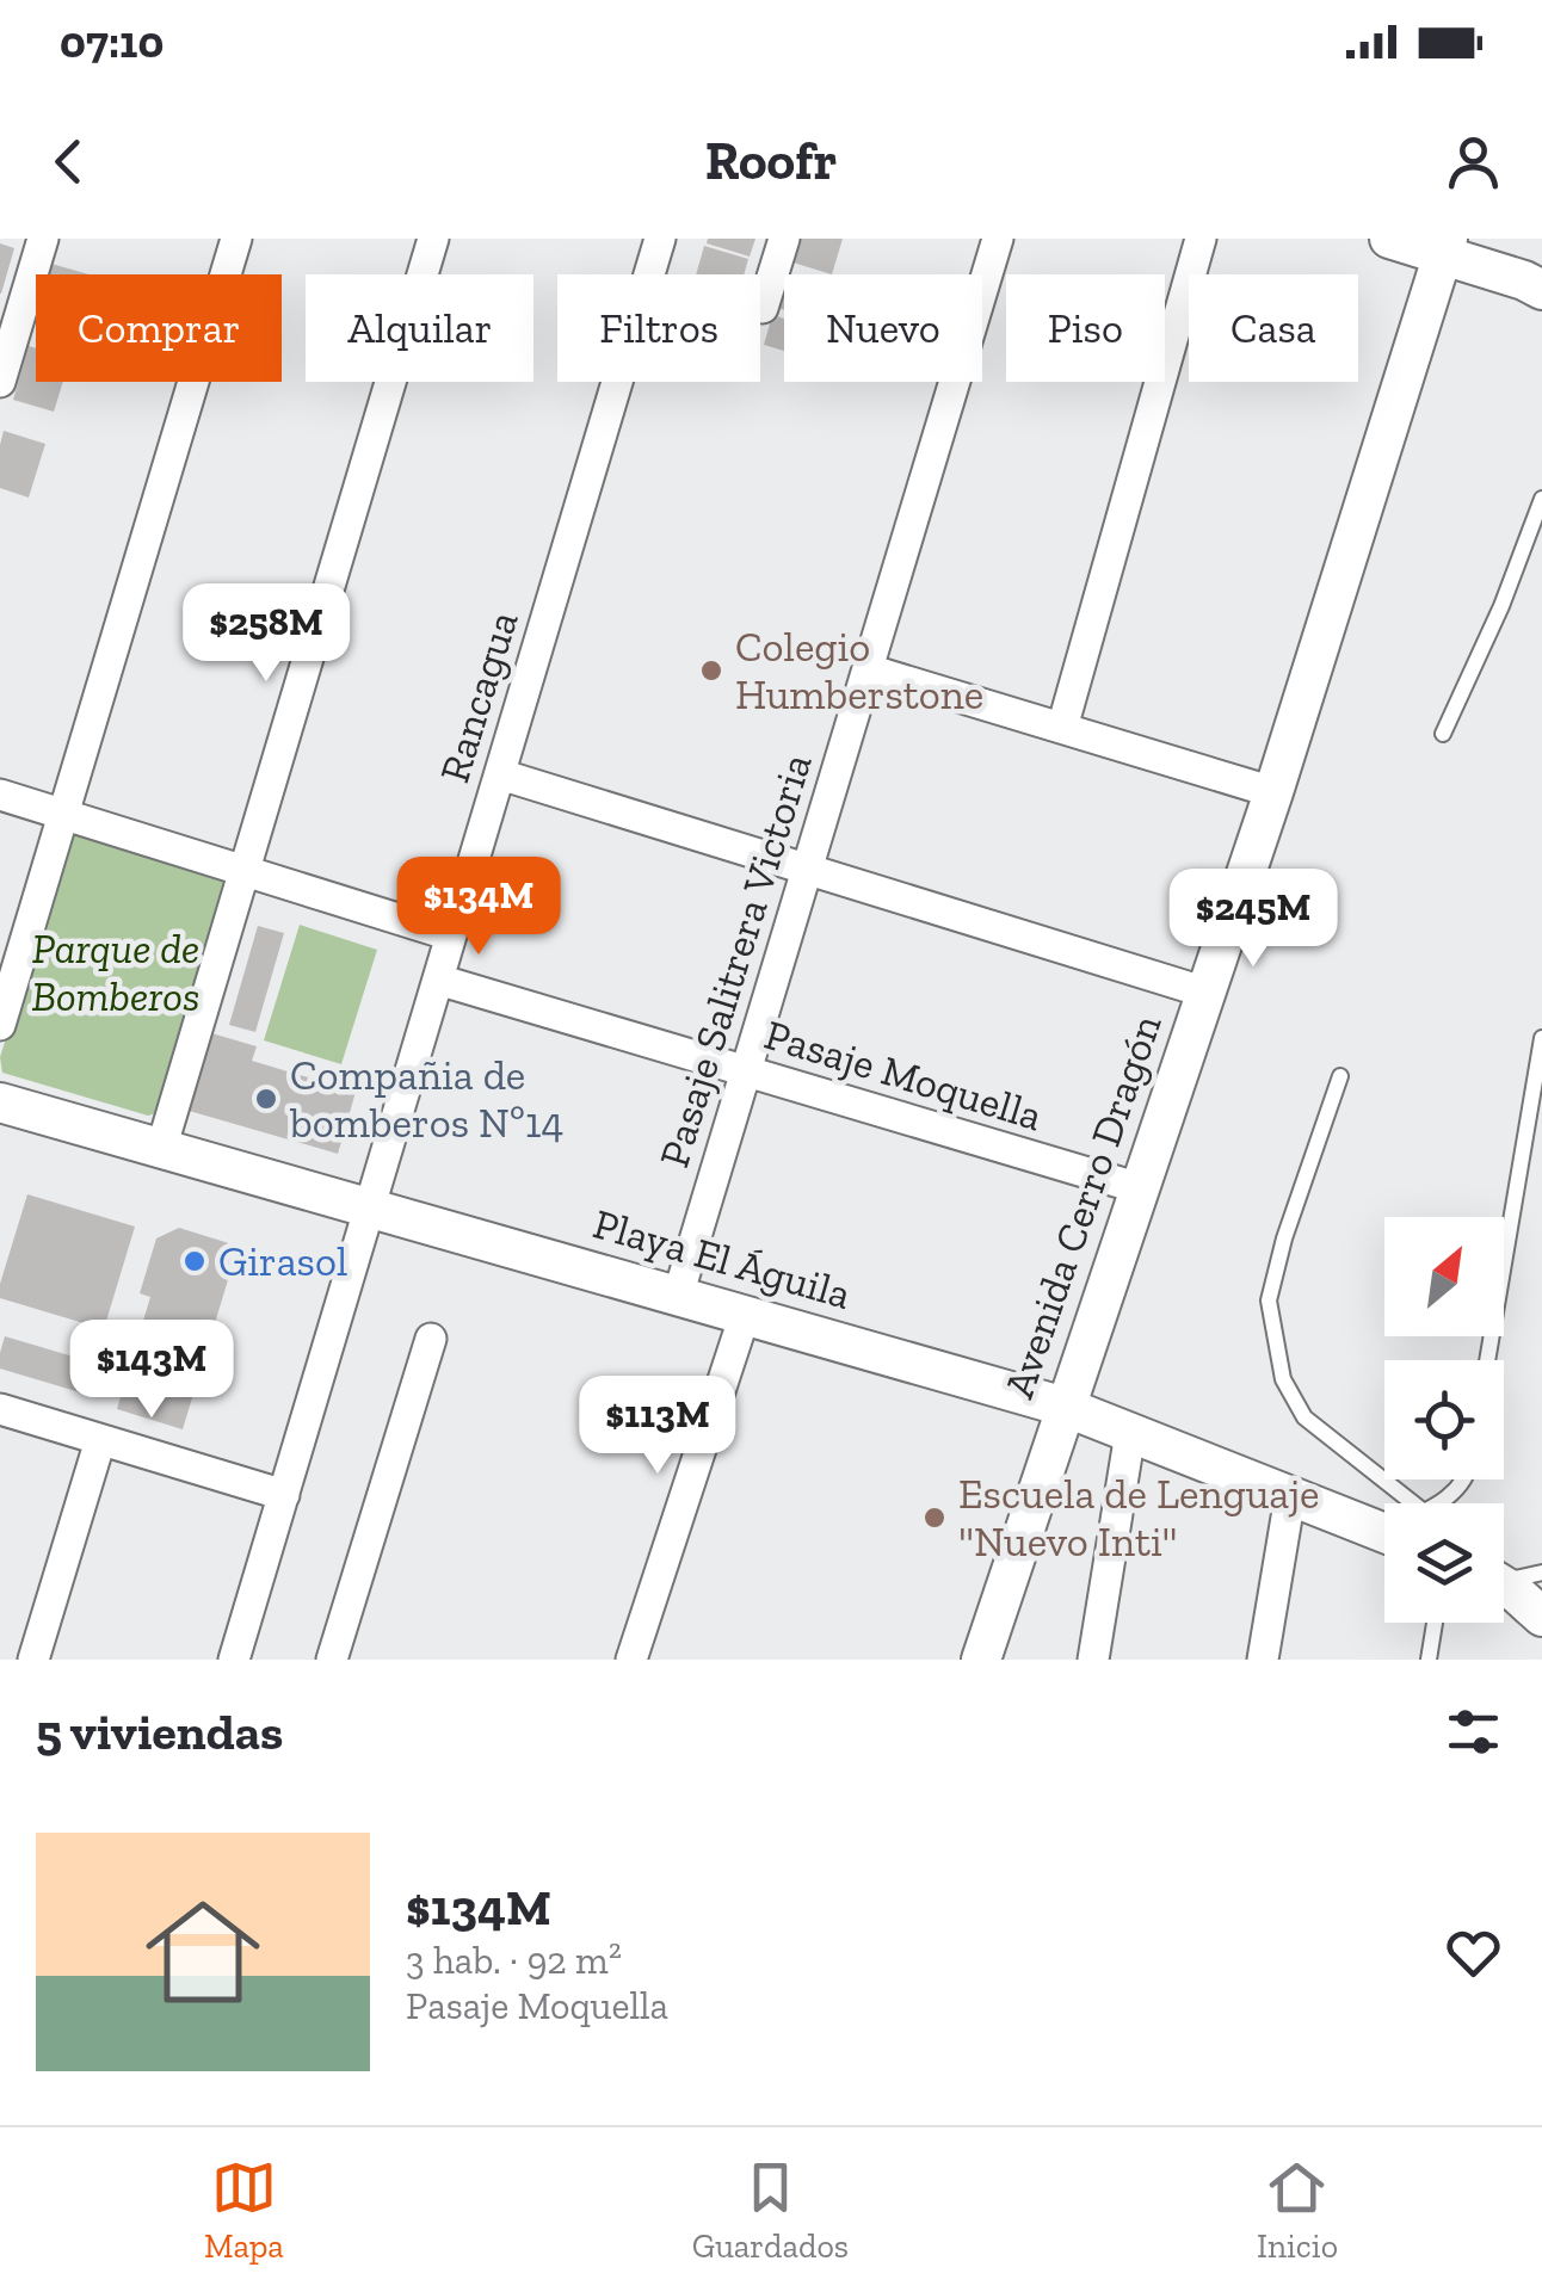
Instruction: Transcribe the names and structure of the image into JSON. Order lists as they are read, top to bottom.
{
  "streets": {
    "street": [
      "Rancagua",
      "Pasaje Salitrera Victoria",
      "Pasaje Moquella",
      "Avenida Cerro Dragón",
      "Playa El Águila"
    ]
  },
  "crossings": [
    ["Rancagua", "Pasaje Moquella"],
    ["Rancagua", "Playa El Águila"],
    ["Pasaje Salitrera Victoria", "Pasaje Moquella"],
    ["Pasaje Salitrera Victoria", "Playa El Águila"],
    ["Pasaje Moquella", "Avenida Cerro Dragón"],
    ["Avenida Cerro Dragón", "Playa El Águila"]
  ],
  "parks": ["Parque de Bomberos"],
  "places": [
    "Colegio Humberstone",
    "Compañia de bomberos Nº14",
    "Girasol",
    "Escuela de Lenguaje \"Nuevo Inti\""
  ],
  "north": "top right",
  "page": {
    "status": "07:10",
    "header": "Roofr",
    "chip": [
      "Comprar",
      "Alquilar",
      "Filtros",
      "Nuevo",
      "Piso",
      "Casa"
    ],
    "price": [
      "$258M",
      "$134M",
      "$245M",
      "$143M",
      "$113M"
    ],
    "heading": "5 viviendas",
    "list": [
      {
        "name": "$134M",
        "note": "3 hab. · 92 m² · Pasaje Moquella"
      }
    ],
    "tabs": ["Mapa", "Guardados", "Inicio"]
  }
}
